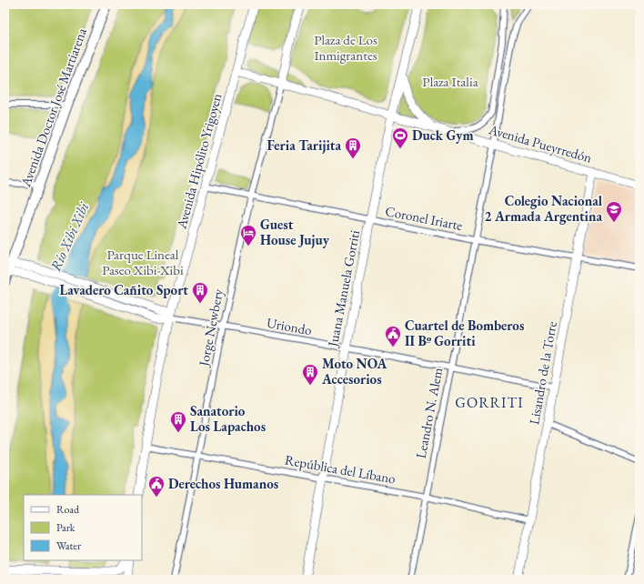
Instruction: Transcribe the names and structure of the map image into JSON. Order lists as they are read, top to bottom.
{
  "streets": {
    "main road": [
      "Avenida Doctor José Martiarena",
      "Avenida Pueyrredón",
      "Avenida Hipólito Yrigoyen",
      "Juana Manuela Gorriti",
      "Lisandro de la Torre"
    ],
    "street": [
      "Coronel Iriarte",
      "Uriondo",
      "Jorge Newbery",
      "Leandro N. Alem",
      "República del Líbano"
    ]
  },
  "crossings": [
    ["Avenida Pueyrredón", "Avenida Hipólito Yrigoyen"],
    ["Avenida Pueyrredón", "Juana Manuela Gorriti"],
    ["Avenida Pueyrredón", "Jorge Newbery"],
    ["Avenida Pueyrredón", "Lisandro de la Torre"],
    ["Avenida Pueyrredón", "Leandro N. Alem"],
    ["Avenida Hipólito Yrigoyen", "Coronel Iriarte"],
    ["Avenida Hipólito Yrigoyen", "Uriondo"],
    ["Avenida Hipólito Yrigoyen", "República del Líbano"],
    ["Coronel Iriarte", "Juana Manuela Gorriti"],
    ["Coronel Iriarte", "Jorge Newbery"],
    ["Coronel Iriarte", "Lisandro de la Torre"],
    ["Coronel Iriarte", "Leandro N. Alem"],
    ["Juana Manuela Gorriti", "Uriondo"],
    ["Juana Manuela Gorriti", "República del Líbano"],
    ["Uriondo", "Jorge Newbery"],
    ["Uriondo", "Lisandro de la Torre"],
    ["Uriondo", "Leandro N. Alem"],
    ["Jorge Newbery", "República del Líbano"],
    ["Lisandro de la Torre", "República del Líbano"],
    ["Leandro N. Alem", "República del Líbano"]
  ],
  "districts": ["GORRITI"],
  "water": ["Río Xibi Xibi"],
  "parks": ["Plaza de Los Inmigrantes", "Plaza Italia", "Parque Lineal Paseo Xibi-Xibi"],
  "places": {
    "sports": ["Duck Gym"],
    "building": [
      "Feria Tarijita",
      "Lavadero Cañito Sport",
      "Moto NOA Accesorios",
      "Sanatorio Los Lapachos"
    ],
    "school or university": ["Colegio Nacional 2 Armada Argentina"],
    "hotel": ["Guest House Jujuy"],
    "public building": ["Cuartel de Bomberos II Bº Gorriti", "Derechos Humanos"]
  },
  "legend": ["Road", "Park", "Water"]
}
